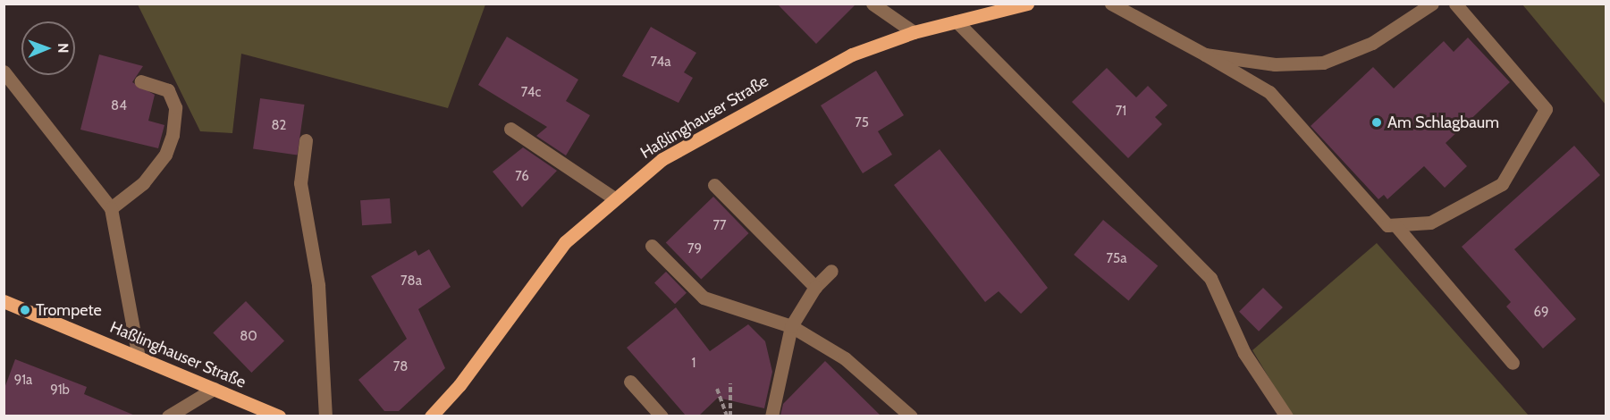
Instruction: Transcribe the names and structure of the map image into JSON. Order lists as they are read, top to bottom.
{
  "streets": {
    "main road": ["Haßlinghauser Straße"]
  },
  "places": ["Am Schlagbaum", "Trompete"],
  "house_numbers": [
    "74a",
    "74c",
    "84",
    "71",
    "75",
    "82",
    "76",
    "77",
    "79",
    "75a",
    "78a",
    "69",
    "80",
    "1",
    "78",
    "91a",
    "91b"
  ],
  "north": "right"
}
